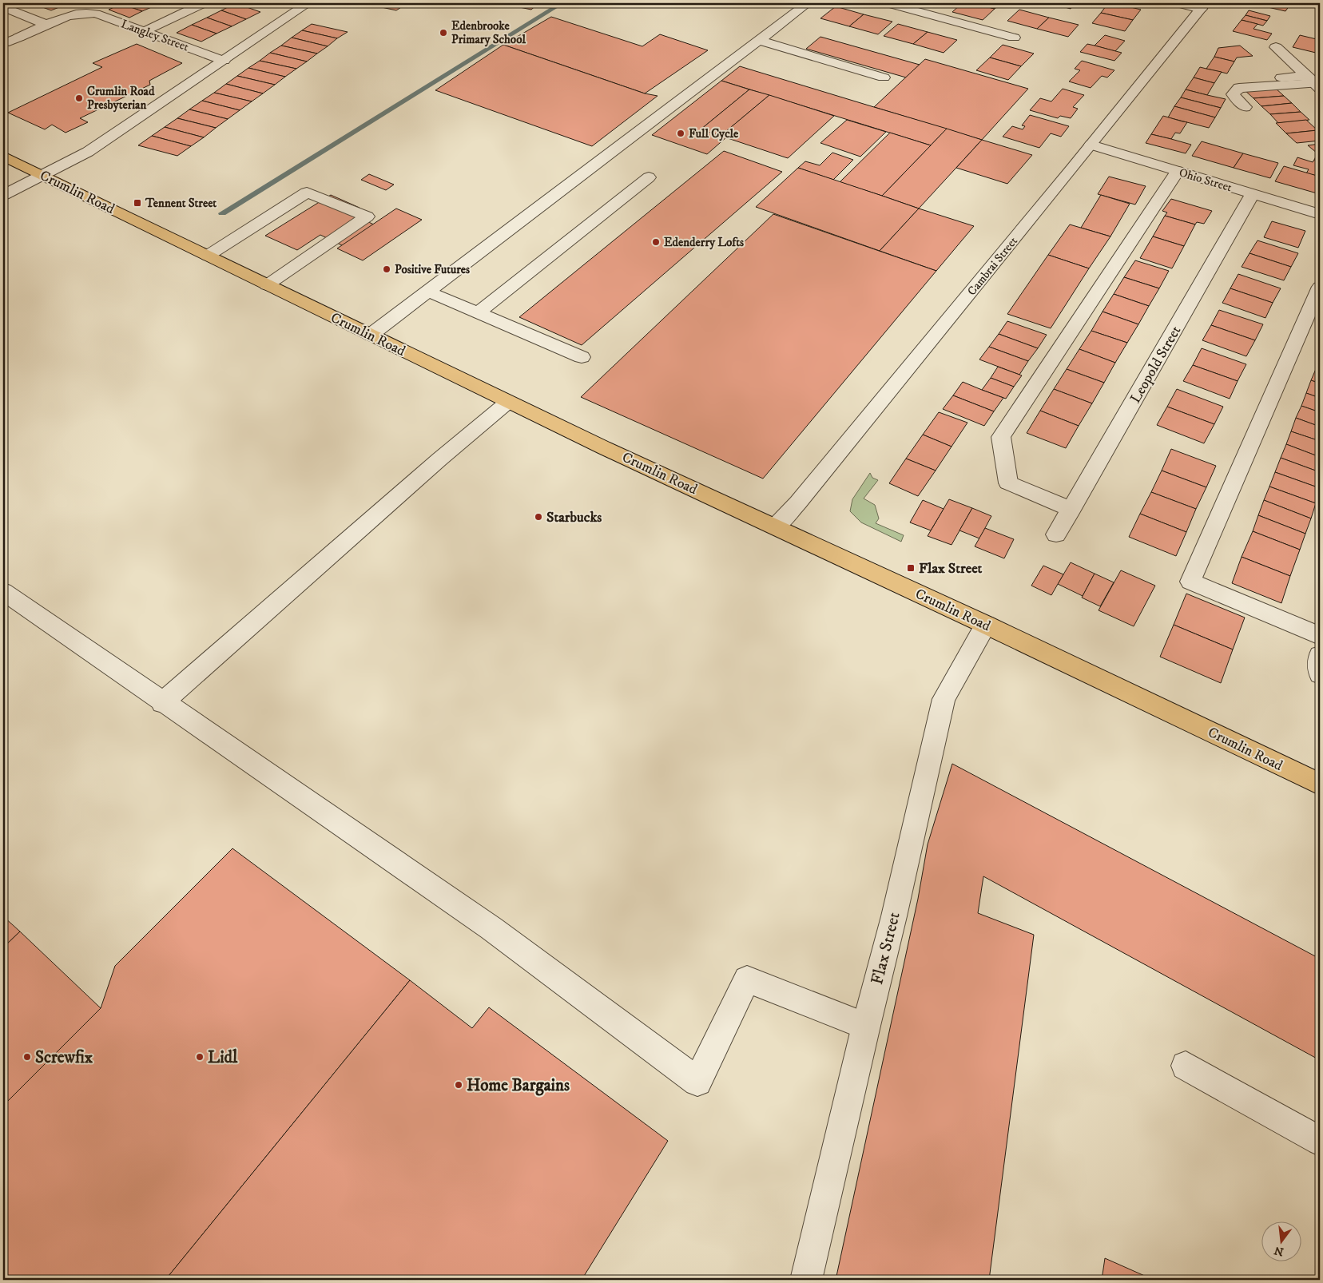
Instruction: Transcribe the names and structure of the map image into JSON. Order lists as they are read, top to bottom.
{
  "streets": {
    "main road": ["Crumlin Road"],
    "street": [
      "Langley Street",
      "Ohio Street",
      "Cambrai Street",
      "Leopold Street",
      "Flax Street"
    ]
  },
  "crossings": [
    ["Ohio Street", "Cambrai Street"],
    ["Ohio Street", "Leopold Street"],
    ["Crumlin Road", "Cambrai Street"],
    ["Crumlin Road", "Flax Street"]
  ],
  "places": {
    "other": [
      "Edenbrooke Primary School",
      "Crumlin Road Presbyterian",
      "Full Cycle",
      "Edenderry Lofts",
      "Positive Futures",
      "Starbucks",
      "Screwfix",
      "Lidl",
      "Home Bargains"
    ],
    "transit": ["Tennent Street", "Flax Street"]
  },
  "north": "bottom"
}
